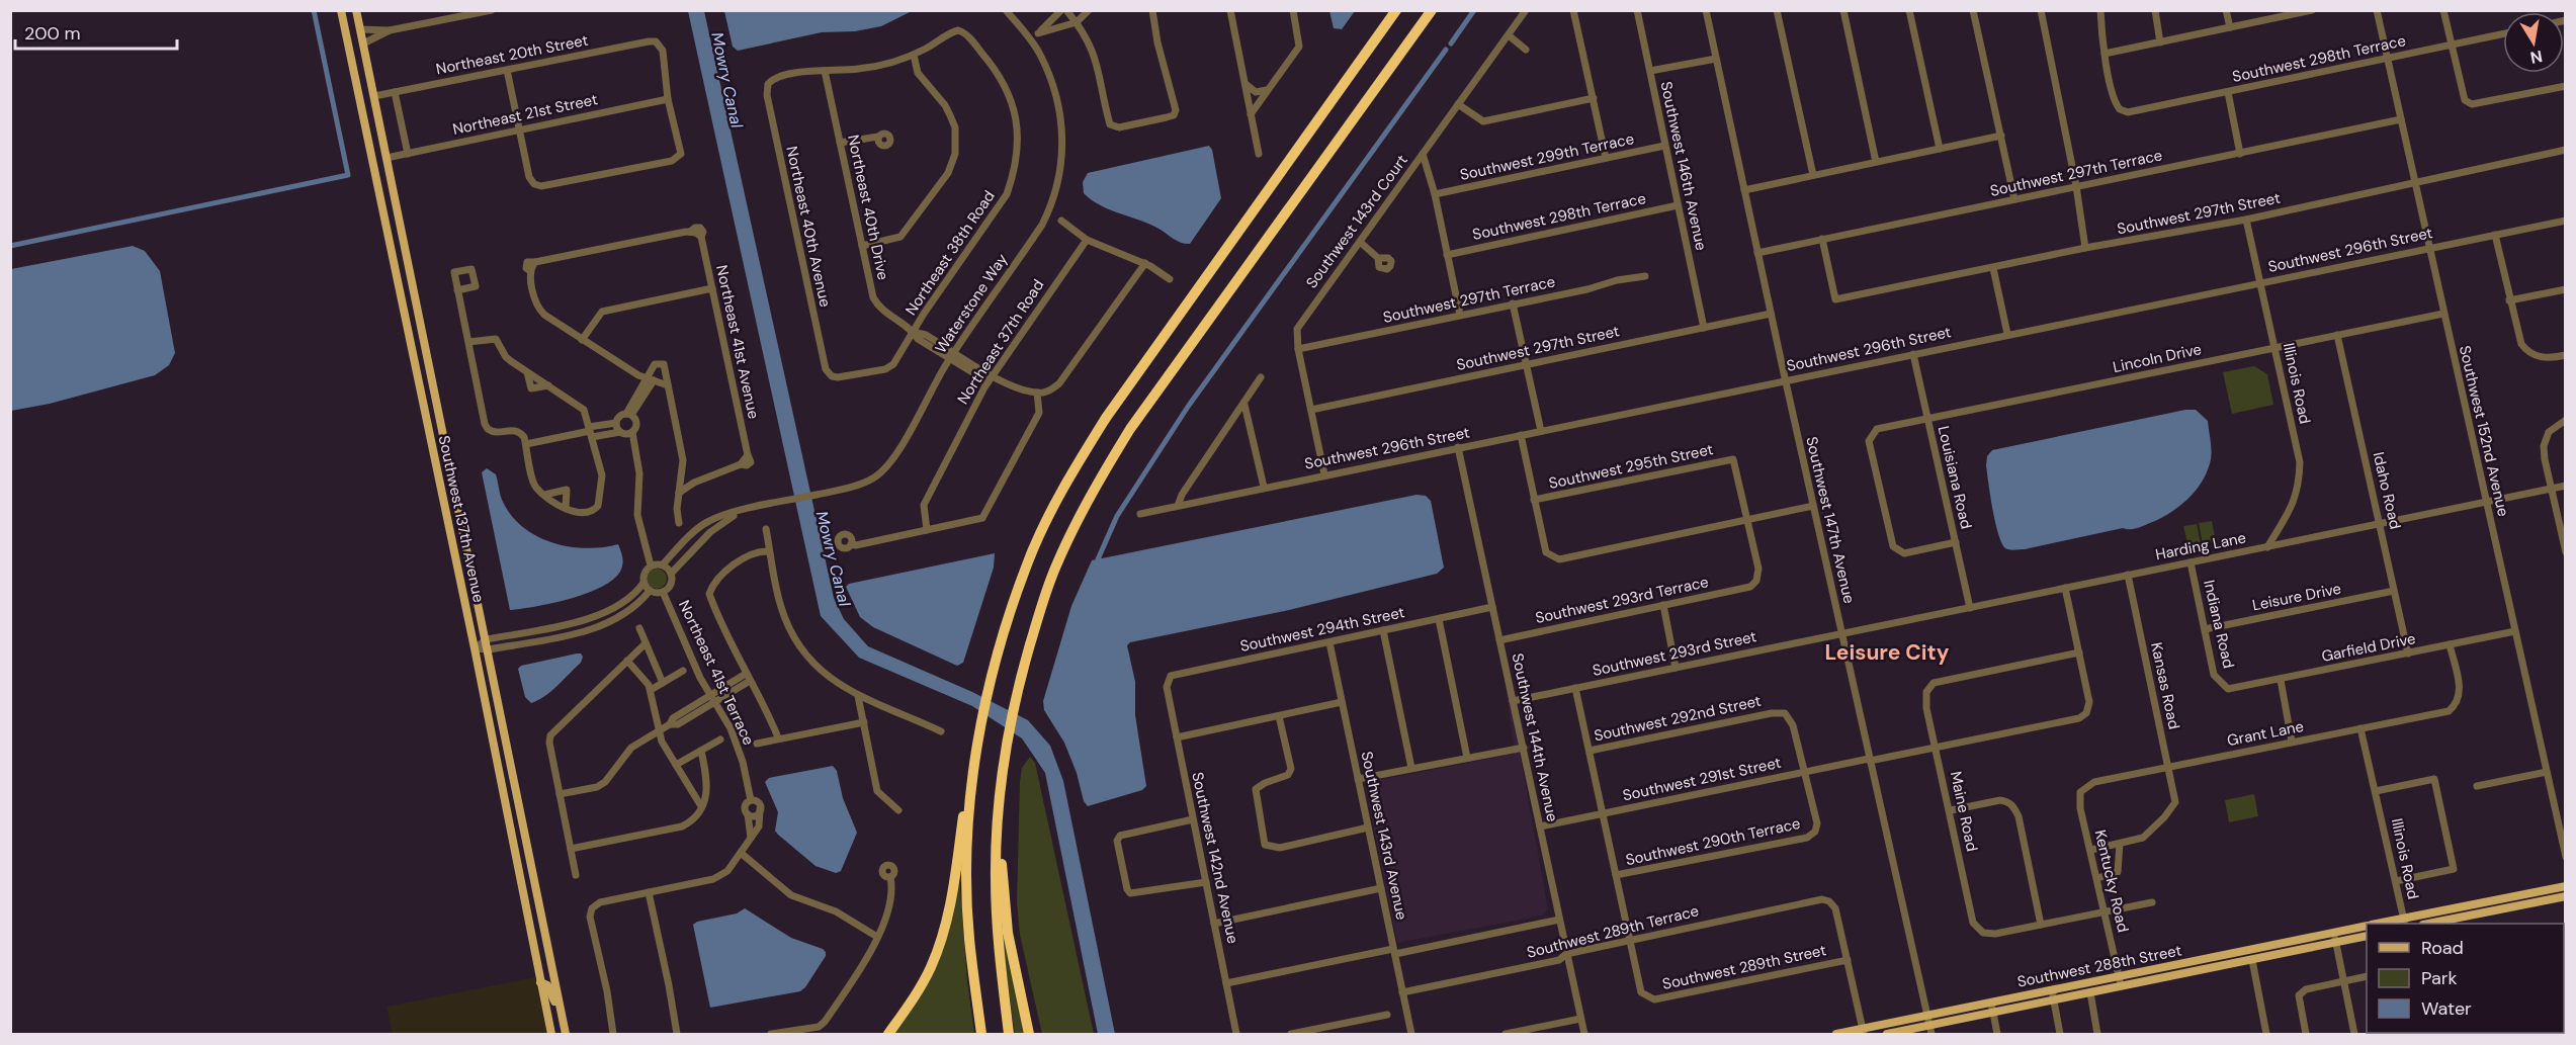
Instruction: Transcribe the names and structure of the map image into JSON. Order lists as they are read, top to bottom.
{
  "streets": {
    "main road": ["Southwest 137th Avenue", "Southwest 288th Street"],
    "street": [
      "Northeast 20th Street",
      "Southwest 298th Terrace",
      "Northeast 21st Street",
      "Southwest 299th Terrace",
      "Southwest 146th Avenue",
      "Southwest 297th Terrace",
      "Northeast 40th Drive",
      "Southwest 297th Street",
      "Southwest 143rd Court",
      "Northeast 40th Avenue",
      "Southwest 296th Street",
      "Northeast 38th Road",
      "Waterstone Way",
      "Northeast 41st Avenue",
      "Northeast 37th Road",
      "Lincoln Drive",
      "Illinois Road",
      "Southwest 152nd Avenue",
      "Southwest 295th Street",
      "Louisiana Road",
      "Idaho Road",
      "Southwest 147th Avenue",
      "Harding Lane",
      "Leisure Drive",
      "Southwest 293rd Terrace",
      "Indiana Road",
      "Southwest 294th Street",
      "Garfield Drive",
      "Southwest 293rd Street",
      "Northeast 41st Terrace",
      "Kansas Road",
      "Southwest 292nd Street",
      "Grant Lane",
      "Southwest 144th Avenue",
      "Southwest 291st Street",
      "Maine Road",
      "Southwest 143rd Avenue",
      "Southwest 290th Terrace",
      "Southwest 142nd Avenue",
      "Kentucky Road",
      "Southwest 289th Terrace",
      "Southwest 289th Street"
    ]
  },
  "crossings": [
    ["Northeast 20th Street", "Northeast 21st Street"],
    ["Northeast 20th Street", "Southwest 137th Avenue"],
    ["Southwest 298th Terrace", "Southwest 146th Avenue"],
    ["Southwest 298th Terrace", "Southwest 152nd Avenue"],
    ["Northeast 21st Street", "Southwest 137th Avenue"],
    ["Southwest 299th Terrace", "Southwest 146th Avenue"],
    ["Southwest 146th Avenue", "Southwest 297th Street"],
    ["Southwest 297th Terrace", "Southwest 297th Street"],
    ["Southwest 297th Terrace", "Southwest 143rd Court"],
    ["Southwest 297th Terrace", "Southwest 152nd Avenue"],
    ["Southwest 297th Terrace", "Southwest 147th Avenue"],
    ["Northeast 40th Drive", "Northeast 40th Avenue"],
    ["Northeast 40th Drive", "Northeast 38th Road"],
    ["Northeast 40th Drive", "Waterstone Way"],
    ["Northeast 40th Drive", "Northeast 37th Road"],
    ["Southwest 297th Street", "Southwest 143rd Court"],
    ["Southwest 297th Street", "Illinois Road"],
    ["Southwest 297th Street", "Southwest 152nd Avenue"],
    ["Southwest 297th Street", "Southwest 147th Avenue"],
    ["Southwest 143rd Court", "Southwest 296th Street"],
    ["Northeast 40th Avenue", "Northeast 38th Road"],
    ["Southwest 296th Street", "Illinois Road"],
    ["Southwest 296th Street", "Southwest 152nd Avenue"],
    ["Southwest 296th Street", "Louisiana Road"],
    ["Southwest 296th Street", "Southwest 147th Avenue"],
    ["Southwest 296th Street", "Southwest 144th Avenue"],
    ["Waterstone Way", "Northeast 41st Terrace"],
    ["Lincoln Drive", "Illinois Road"],
    ["Lincoln Drive", "Southwest 152nd Avenue"],
    ["Lincoln Drive", "Louisiana Road"],
    ["Lincoln Drive", "Idaho Road"],
    ["Illinois Road", "Harding Lane"],
    ["Illinois Road", "Grant Lane"],
    ["Illinois Road", "Southwest 288th Street"],
    ["Southwest 152nd Avenue", "Harding Lane"],
    ["Southwest 152nd Avenue", "Garfield Drive"],
    ["Southwest 295th Street", "Southwest 293rd Terrace"],
    ["Louisiana Road", "Harding Lane"],
    ["Idaho Road", "Harding Lane"],
    ["Idaho Road", "Leisure Drive"],
    ["Idaho Road", "Garfield Drive"],
    ["Southwest 147th Avenue", "Harding Lane"],
    ["Southwest 147th Avenue", "Southwest 293rd Street"],
    ["Southwest 147th Avenue", "Southwest 291st Street"],
    ["Southwest 147th Avenue", "Southwest 288th Street"],
    ["Harding Lane", "Indiana Road"],
    ["Harding Lane", "Southwest 293rd Street"],
    ["Harding Lane", "Kansas Road"],
    ["Leisure Drive", "Indiana Road"],
    ["Southwest 293rd Terrace", "Southwest 144th Avenue"],
    ["Indiana Road", "Garfield Drive"],
    ["Southwest 294th Street", "Southwest 144th Avenue"],
    ["Southwest 294th Street", "Southwest 143rd Avenue"],
    ["Southwest 294th Street", "Southwest 142nd Avenue"],
    ["Garfield Drive", "Grant Lane"],
    ["Southwest 293rd Street", "Southwest 144th Avenue"],
    ["Kansas Road", "Grant Lane"],
    ["Southwest 292nd Street", "Southwest 291st Street"],
    ["Southwest 292nd Street", "Southwest 290th Terrace"],
    ["Grant Lane", "Kentucky Road"],
    ["Southwest 144th Avenue", "Southwest 291st Street"],
    ["Southwest 144th Avenue", "Southwest 289th Terrace"],
    ["Southwest 291st Street", "Southwest 290th Terrace"],
    ["Southwest 143rd Avenue", "Southwest 289th Terrace"],
    ["Kentucky Road", "Southwest 288th Street"],
    ["Southwest 289th Terrace", "Southwest 289th Street"]
  ],
  "districts": ["Leisure City"],
  "water": ["Mowry Canal"],
  "legend": ["Road", "Park", "Water"],
  "scale_bar": "200 m",
  "north": "bottom"
}
